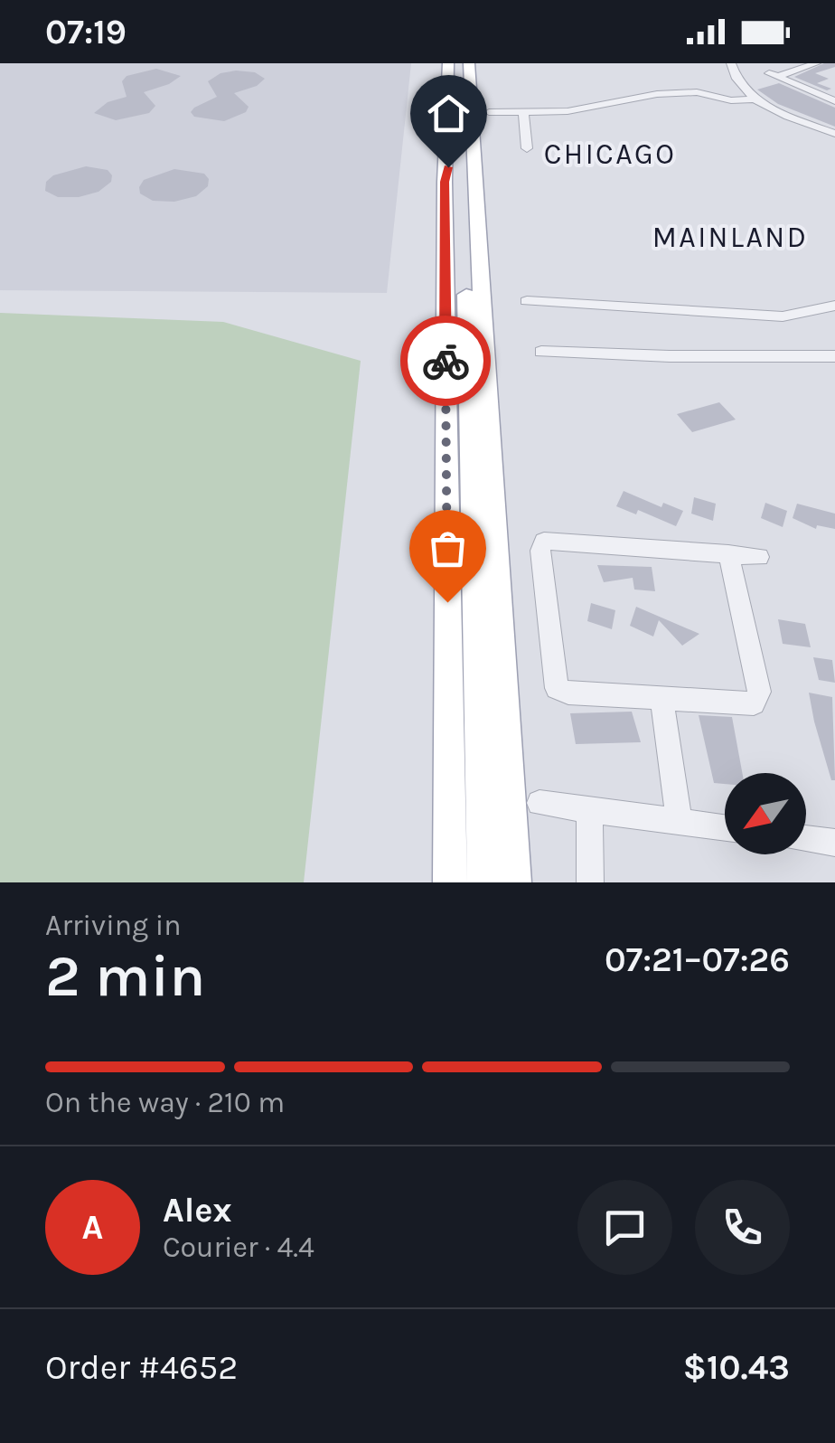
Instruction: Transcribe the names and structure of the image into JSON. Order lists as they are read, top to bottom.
{
  "districts": ["CHICAGO", "MAINLAND"],
  "north": "bottom left",
  "page": {
    "status": "07:19",
    "heading": ["2 min", "Arriving in", "07:21–07:26"],
    "panel": [
      "Alex",
      "Courier · 4.4",
      "Order #4652",
      "$10.43"
    ],
    "bar": "On the way · 210 m",
    "round": "A"
  }
}
